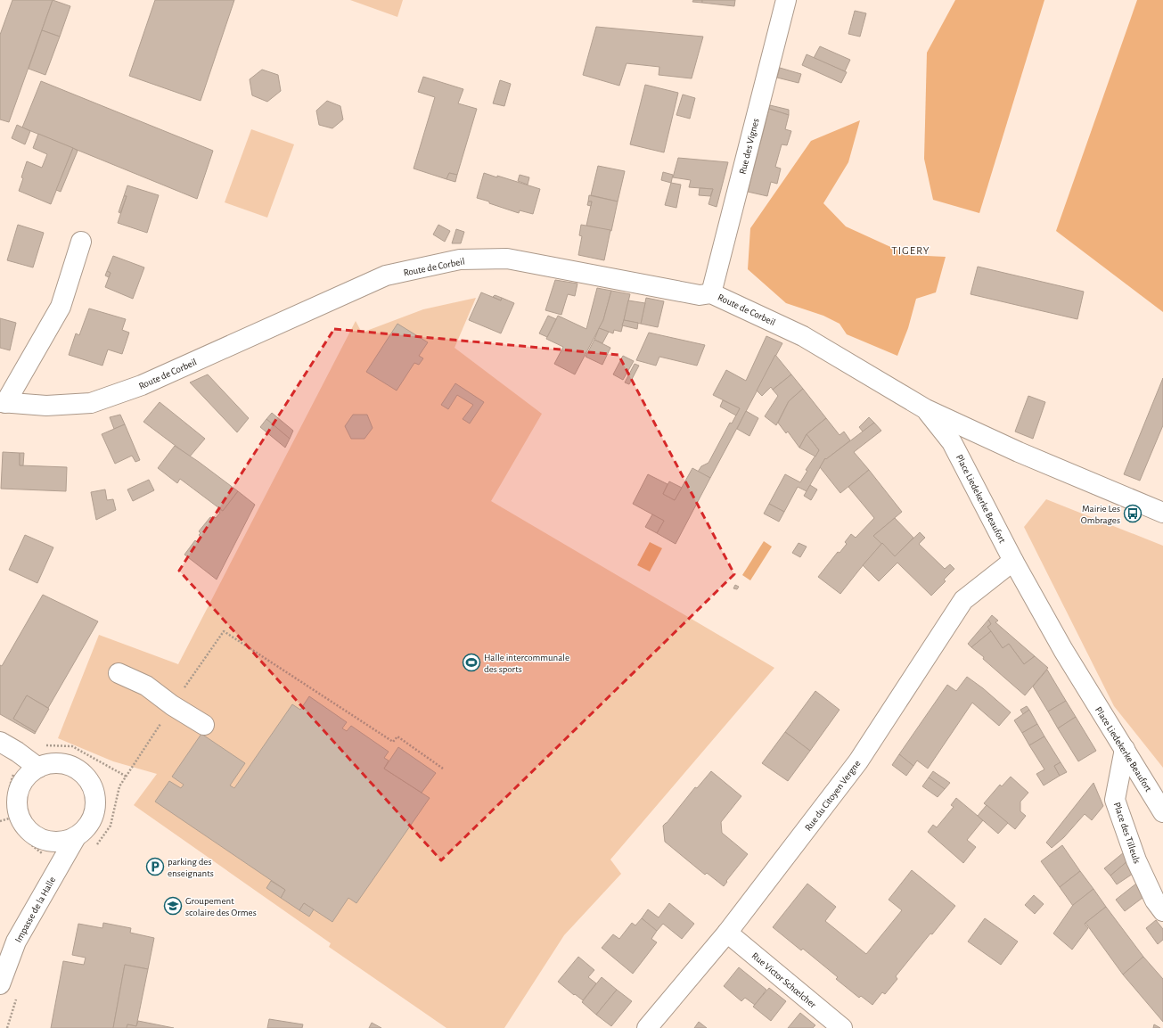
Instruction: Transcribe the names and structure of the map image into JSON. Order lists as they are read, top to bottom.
{
  "streets": {
    "street": [
      "Rue des Vignes",
      "Route de Corbeil",
      "Place Liedekerke Beaufort",
      "Rue du Citoyen Vergne",
      "Place des Tilleuls",
      "Impasse de la Halle",
      "Rue Victor Schœlcher"
    ]
  },
  "crossings": [
    ["Rue des Vignes", "Route de Corbeil"],
    ["Route de Corbeil", "Place Liedekerke Beaufort"],
    ["Place Liedekerke Beaufort", "Rue du Citoyen Vergne"],
    ["Place Liedekerke Beaufort", "Place des Tilleuls"],
    ["Rue du Citoyen Vergne", "Rue Victor Schœlcher"]
  ],
  "districts": ["TIGERY"],
  "places": {
    "bus stop": ["Mairie Les Ombrages"],
    "sports": ["Halle intercommunale des sports"],
    "parking": ["parking des enseignants"],
    "school or university": ["Groupement scolaire des Ormes"]
  }
}
